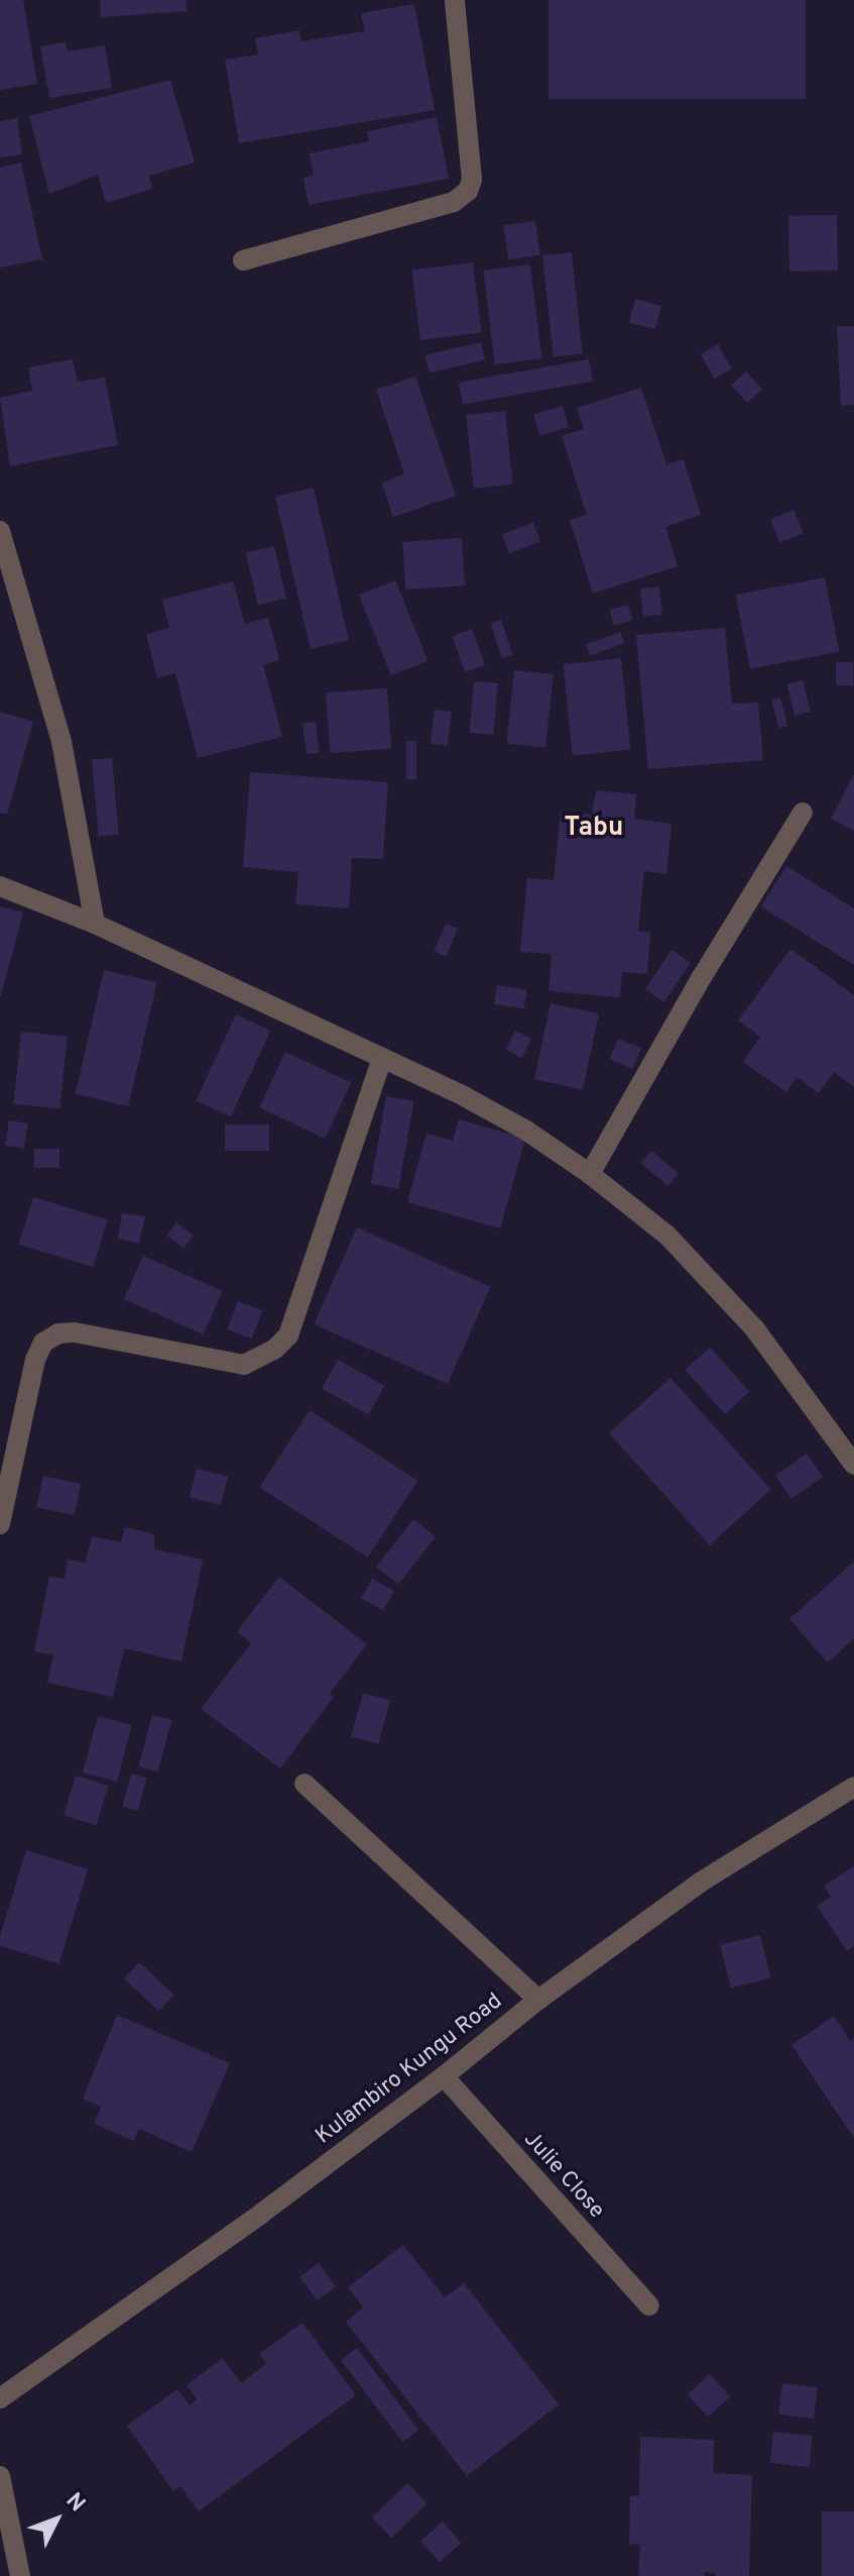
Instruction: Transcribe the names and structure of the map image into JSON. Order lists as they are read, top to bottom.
{
  "streets": {
    "street": ["Kulambiro Kungu Road", "Julie Close"]
  },
  "crossings": [
    ["Kulambiro Kungu Road", "Julie Close"]
  ],
  "districts": ["Tabu"],
  "north": "top right"
}
